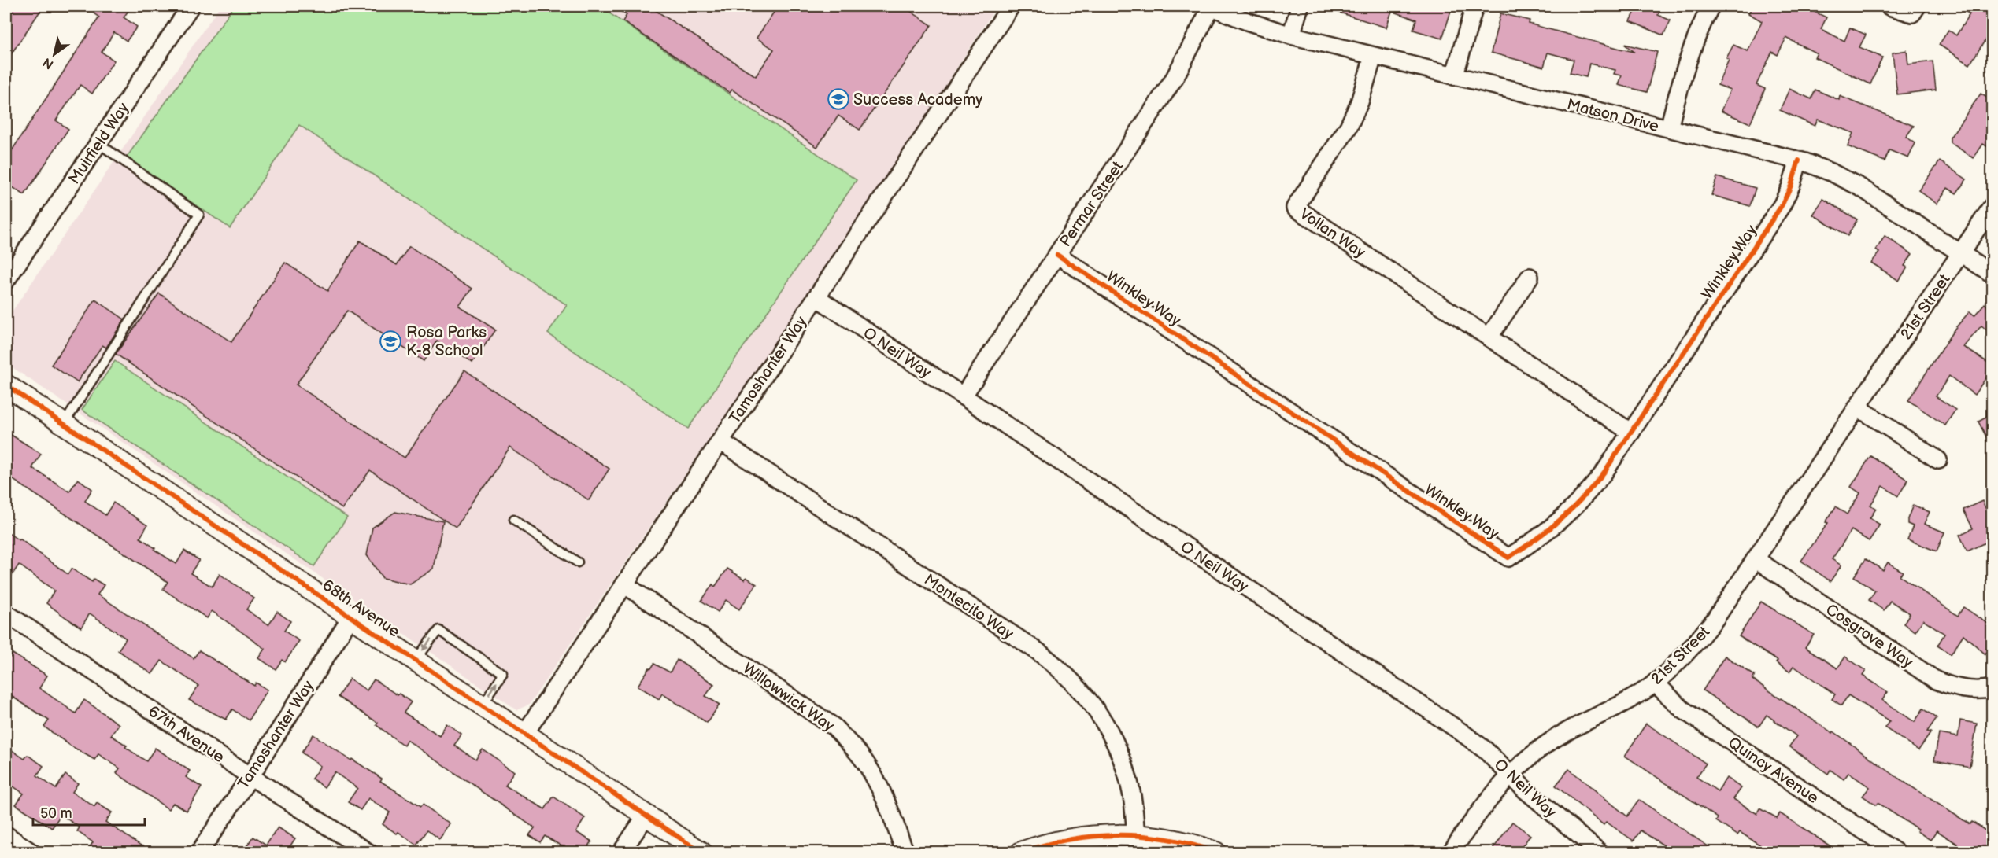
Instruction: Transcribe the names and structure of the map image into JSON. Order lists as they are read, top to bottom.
{
  "streets": {
    "street": [
      "Matson Drive",
      "Muirfield Way",
      "Permar Street",
      "Vollan Way",
      "Winkley Way",
      "21st Street",
      "O Neil Way",
      "Tamoshanter Way",
      "Montecito Way",
      "68th Avenue",
      "Cosgrove Way",
      "Willowwick Way",
      "67th Avenue",
      "Quincy Avenue"
    ]
  },
  "crossings": [
    ["Matson Drive", "Permar Street"],
    ["Matson Drive", "Vollan Way"],
    ["Matson Drive", "Winkley Way"],
    ["Matson Drive", "21st Street"],
    ["Permar Street", "Winkley Way"],
    ["Permar Street", "O Neil Way"],
    ["Vollan Way", "Winkley Way"],
    ["21st Street", "O Neil Way"],
    ["21st Street", "Cosgrove Way"],
    ["21st Street", "Quincy Avenue"],
    ["O Neil Way", "Tamoshanter Way"],
    ["Tamoshanter Way", "Montecito Way"],
    ["Tamoshanter Way", "68th Avenue"],
    ["Tamoshanter Way", "Willowwick Way"],
    ["Tamoshanter Way", "67th Avenue"]
  ],
  "places": {
    "school or university": ["Success Academy", "Rosa Parks K-8 School"]
  },
  "scale_bar": "50 m",
  "north": "bottom left"
}
